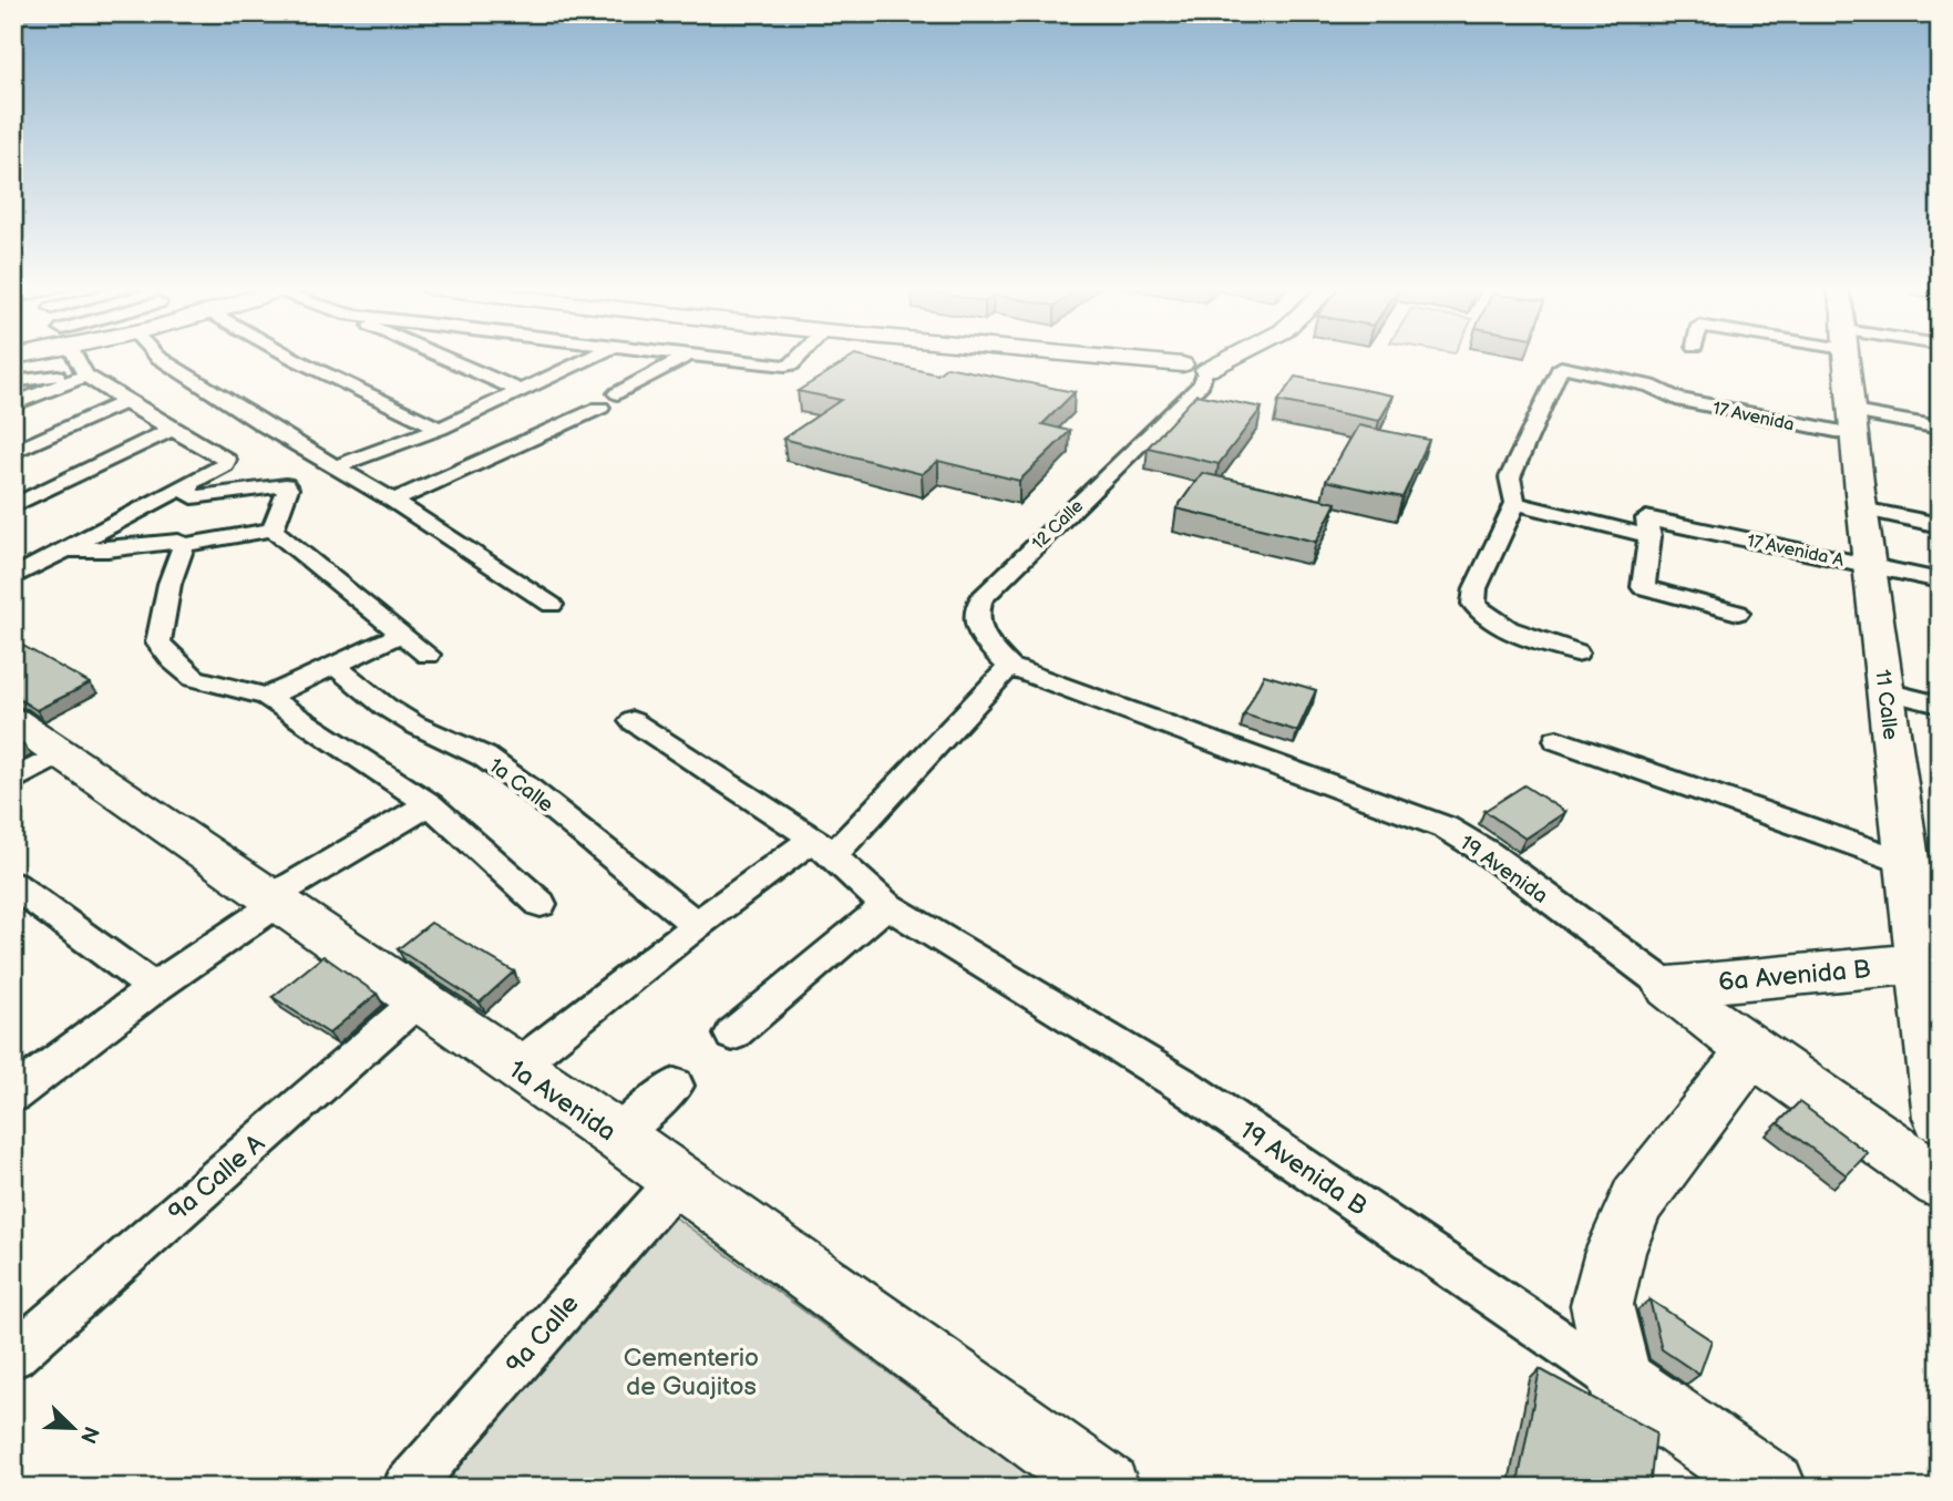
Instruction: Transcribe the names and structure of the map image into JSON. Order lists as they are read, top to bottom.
{
  "streets": {
    "street": [
      "17 Avenida",
      "12 Calle",
      "17 Avenida A",
      "11 Calle",
      "1a Calle",
      "19 Avenida",
      "6a Avenida B",
      "1a Avenida",
      "19 Avenida B",
      "9a Calle A",
      "9a Calle"
    ]
  },
  "crossings": [
    ["17 Avenida", "17 Avenida A"],
    ["17 Avenida", "11 Calle"],
    ["12 Calle", "19 Avenida"],
    ["17 Avenida A", "11 Calle"],
    ["11 Calle", "6a Avenida B"],
    ["19 Avenida", "6a Avenida B"],
    ["1a Avenida", "9a Calle A"],
    ["1a Avenida", "9a Calle"]
  ],
  "parks": ["Cementerio de Guajitos"],
  "north": "bottom right"
}
